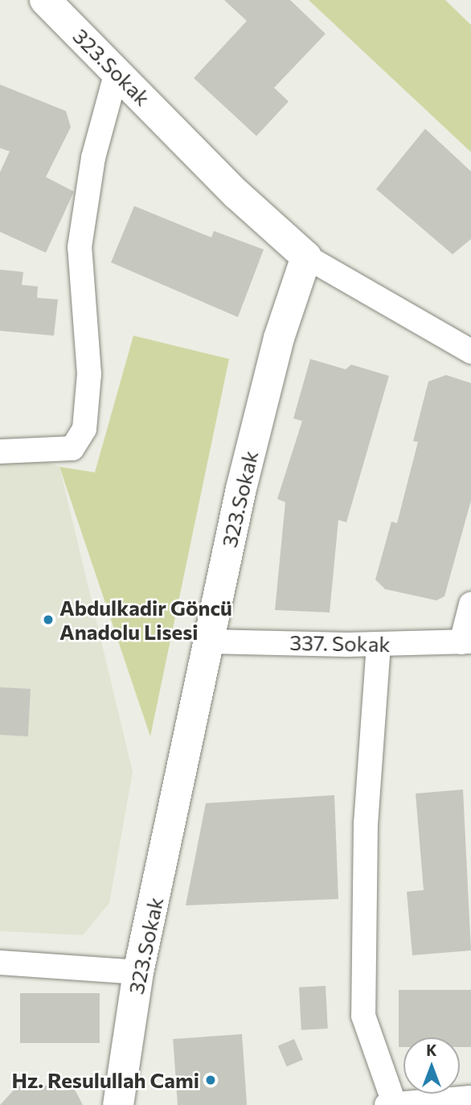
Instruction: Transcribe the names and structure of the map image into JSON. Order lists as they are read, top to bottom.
{
  "streets": {
    "street": ["323.Sokak", "337. Sokak"]
  },
  "crossings": [
    ["323.Sokak", "337. Sokak"]
  ],
  "places": ["Abdulkadir Göncü Anadolu Lisesi", "Hz. Resulullah Cami"],
  "north": "top"
}
